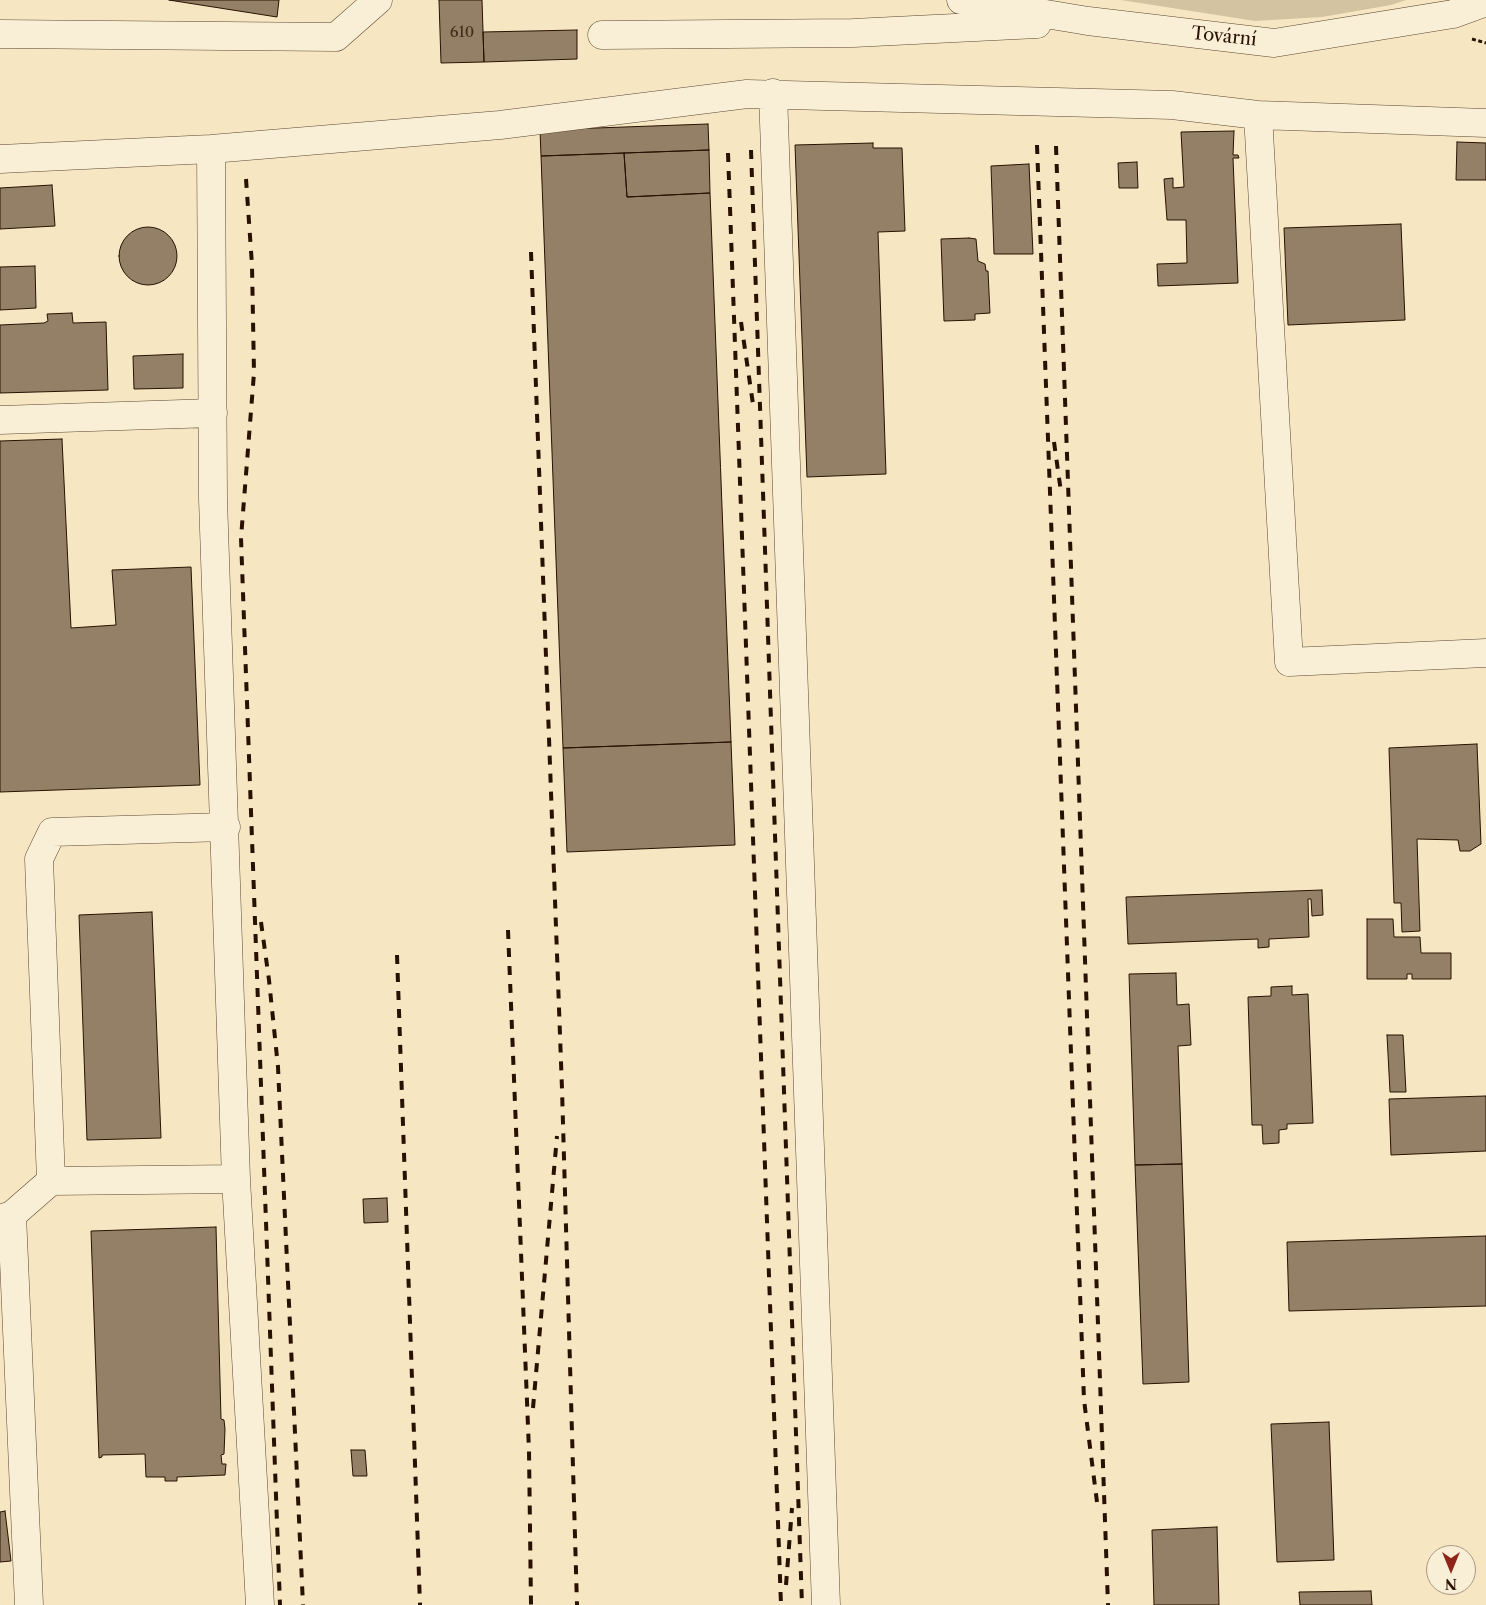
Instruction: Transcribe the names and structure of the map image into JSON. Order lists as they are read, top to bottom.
{
  "streets": {
    "street": ["Tovární"]
  },
  "house_numbers": ["610"],
  "north": "bottom"
}
